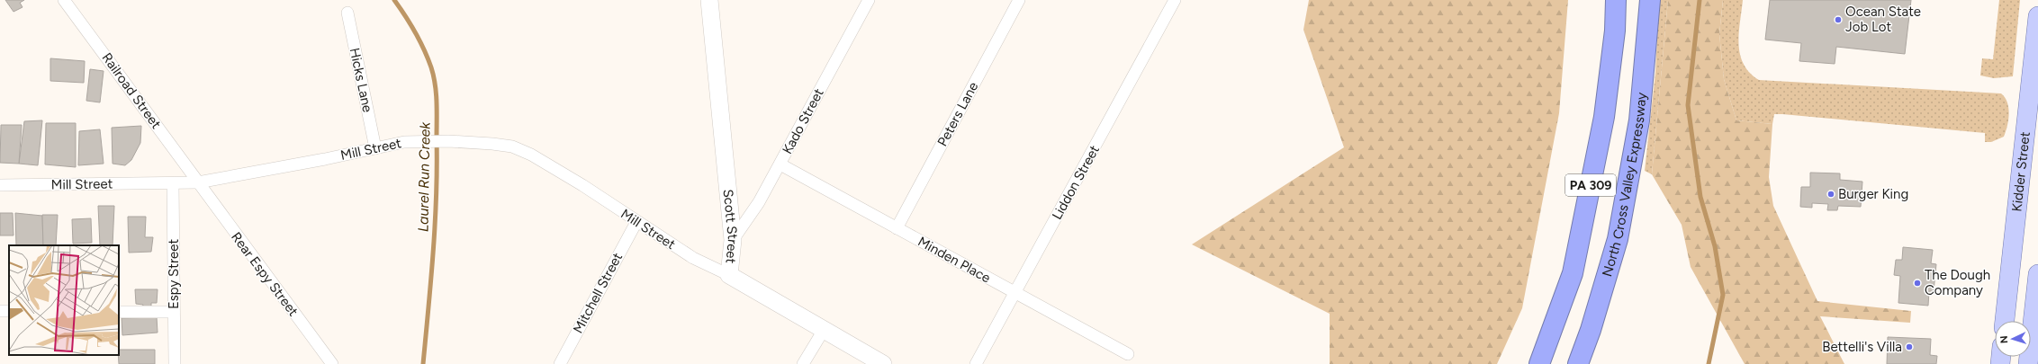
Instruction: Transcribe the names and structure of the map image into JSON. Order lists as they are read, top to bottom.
{
  "streets": {
    "highway": ["North Cross Valley Expressway", "PA 309"],
    "main road": ["Kidder Street"],
    "street": [
      "Hicks Lane",
      "Railroad Street",
      "Peters Lane",
      "Kado Street",
      "Mill Street",
      "Liddon Street",
      "Scott Street",
      "Minden Place",
      "Espy Street",
      "Rear Espy Street",
      "Mitchell Street"
    ]
  },
  "crossings": [
    ["Hicks Lane", "Mill Street"],
    ["Railroad Street", "Mill Street"],
    ["Railroad Street", "Rear Espy Street"],
    ["Peters Lane", "Minden Place"],
    ["Kado Street", "Scott Street"],
    ["Kado Street", "Minden Place"],
    ["Mill Street", "Scott Street"],
    ["Mill Street", "Espy Street"],
    ["Mill Street", "Rear Espy Street"],
    ["Mill Street", "Mitchell Street"],
    ["Liddon Street", "Minden Place"]
  ],
  "water": ["Laurel Run Creek"],
  "places": [
    "Ocean State Job Lot",
    "Burger King",
    "The Dough Company",
    "Bettelli's Villa"
  ],
  "north": "left"
}
